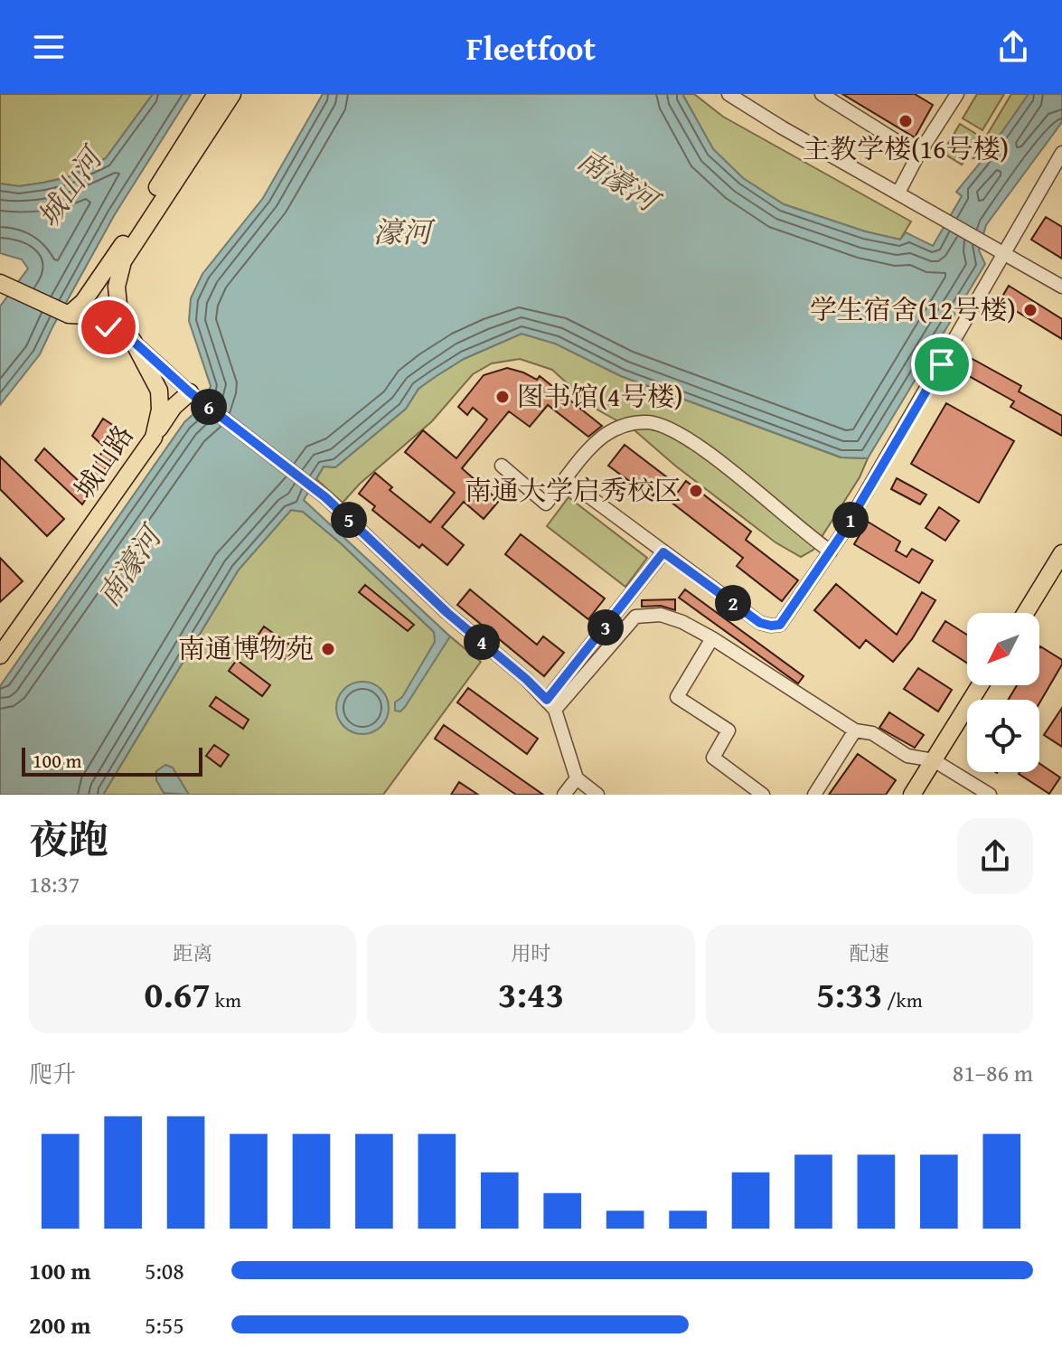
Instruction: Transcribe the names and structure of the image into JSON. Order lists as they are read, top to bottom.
{
  "streets": {
    "main road": ["城山路"]
  },
  "water": ["南濠河", "城山河", "濠河"],
  "places": [
    "主教学楼(16号楼)",
    "学生宿舍(12号楼)",
    "图书馆(4号楼)",
    "南通大学启秀校区",
    "南通博物苑"
  ],
  "scale_bar": "100 m",
  "north": "bottom left",
  "page": {
    "header": "Fleetfoot",
    "pins": [
      "6",
      "1",
      "5",
      "2",
      "3",
      "4"
    ],
    "scale": "100 m",
    "heading": ["夜跑", "18:37"],
    "stats": [
      ["距离", "0.67 km"],
      ["用时", "3:43"],
      ["配速", "5:33 /km"]
    ],
    "chart": ["爬升", "81–86 m"],
    "list": [
      {
        "name": "100 m",
        "note": "5:08"
      },
      {
        "name": "200 m",
        "note": "5:55"
      }
    ]
  }
}
